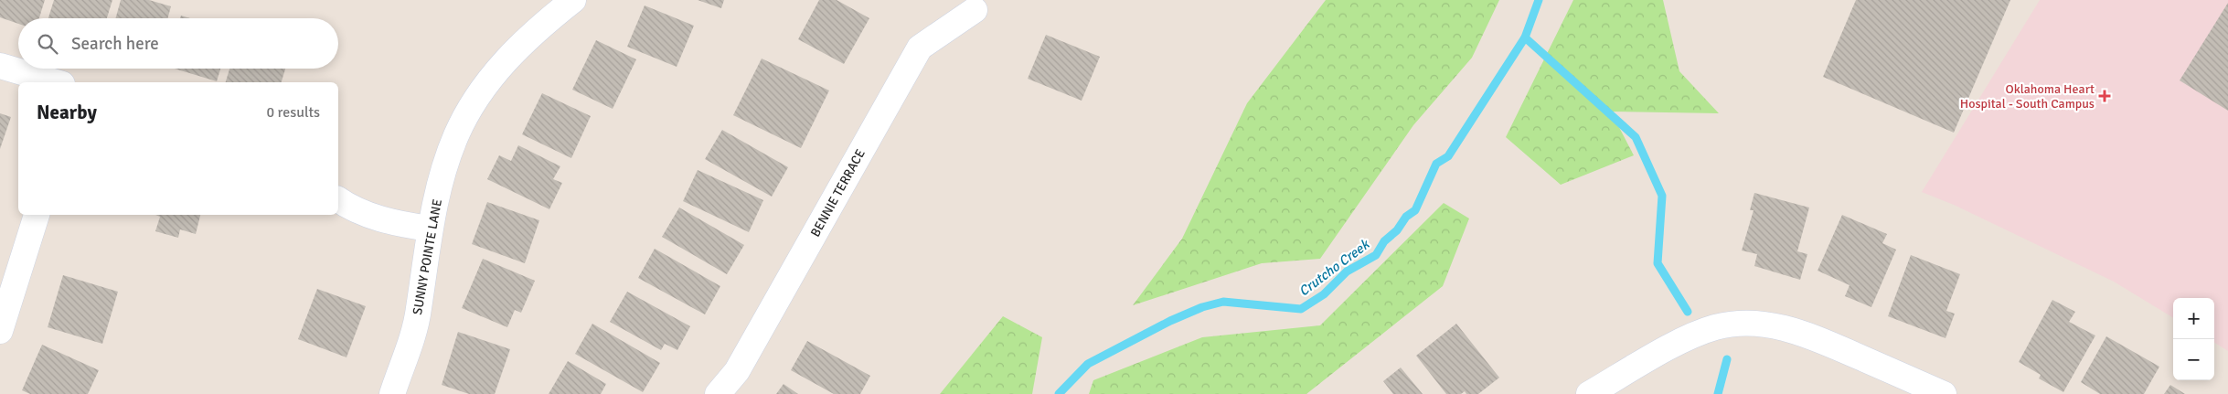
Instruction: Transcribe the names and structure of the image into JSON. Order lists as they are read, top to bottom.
{
  "streets": {
    "street": ["BENNIE TERRACE", "SUNNY POINTE LANE"]
  },
  "water": ["Crutcho Creek"],
  "places": {
    "health": ["Oklahoma Heart Hospital - South Campus"]
  },
  "page": {
    "search": "Search here",
    "heading": ["Nearby", "0 results"],
    "map_buttons": ["+", "−"]
  }
}
